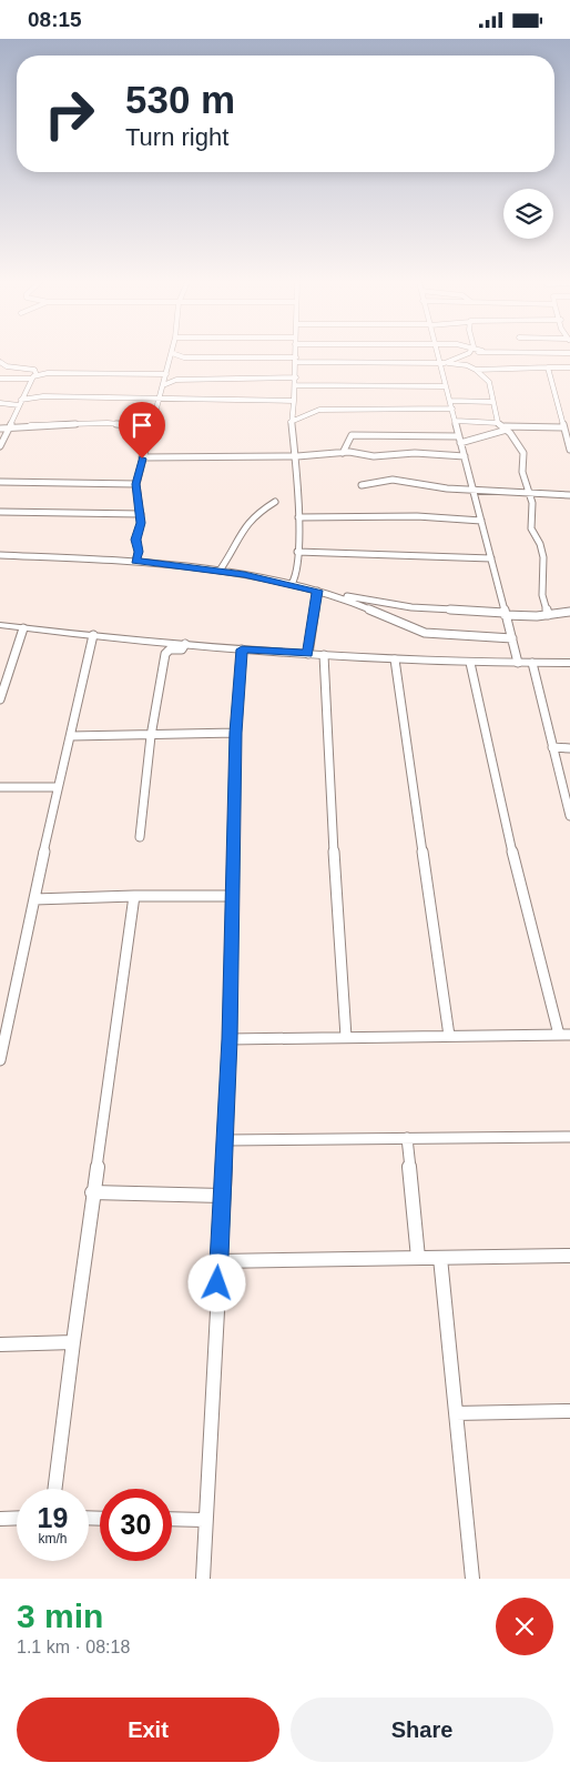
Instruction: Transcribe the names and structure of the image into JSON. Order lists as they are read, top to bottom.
{
  "page": {
    "status": "08:15",
    "turn": ["530 m", "Turn right"],
    "speed": "19 km/h",
    "limit": "30",
    "heading": ["3 min", "1.1 km · 08:18"],
    "buttons": ["Exit", "Share"]
  }
}
